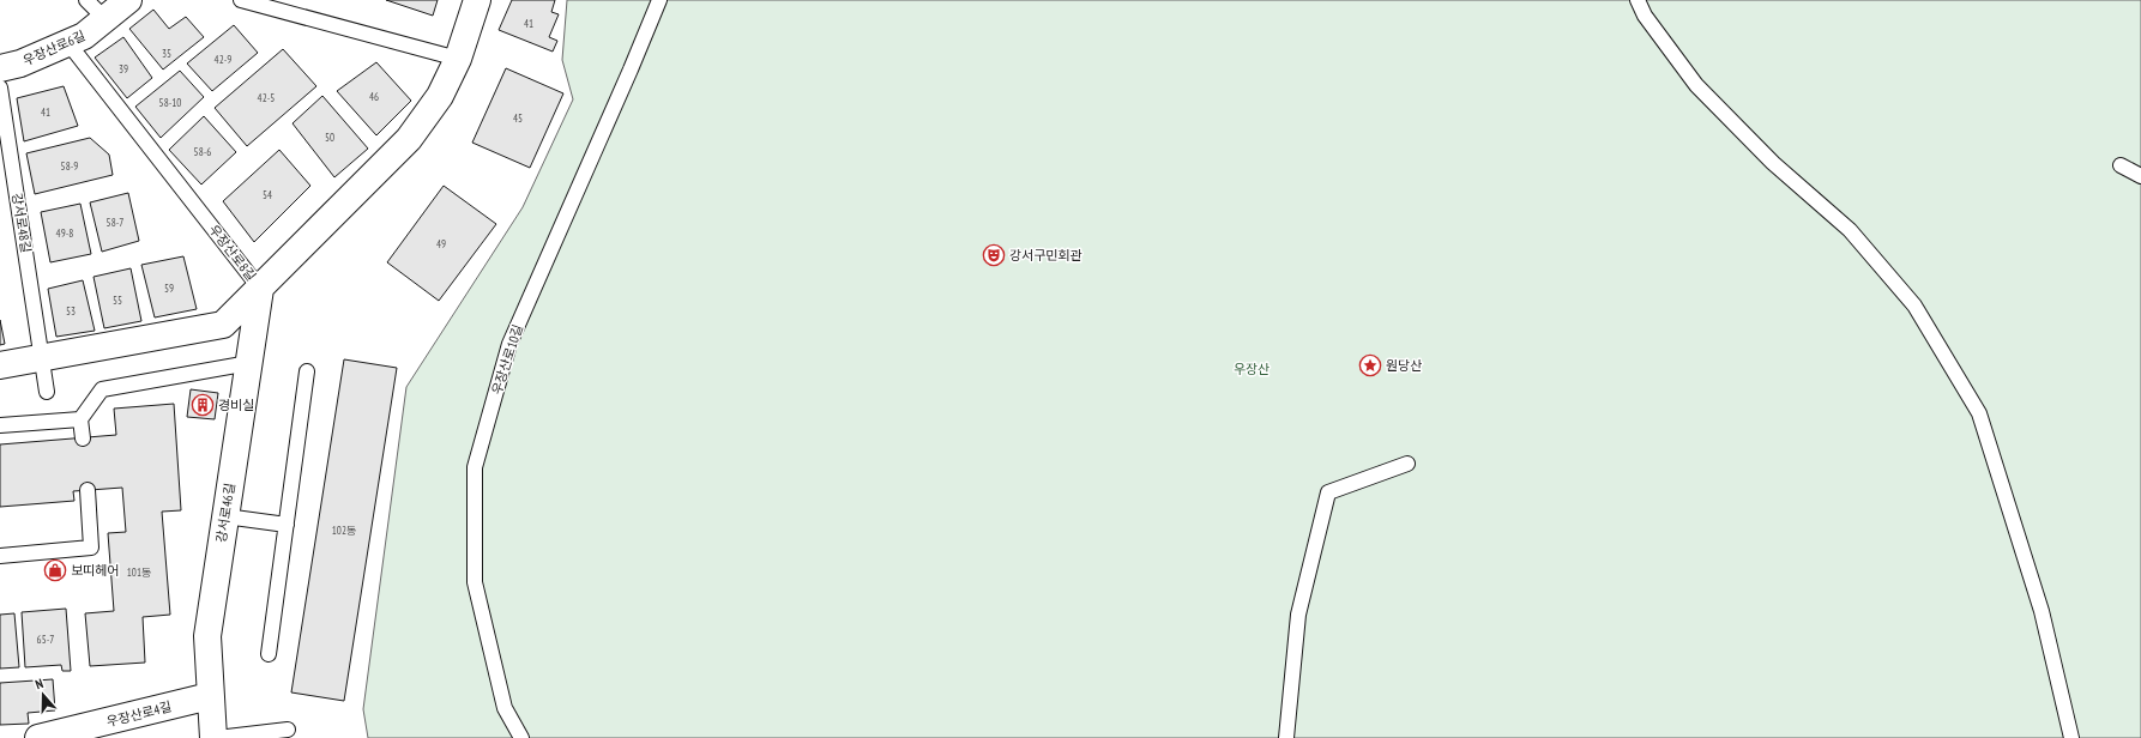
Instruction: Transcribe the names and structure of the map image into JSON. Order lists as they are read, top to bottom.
{
  "streets": {
    "street": [
      "우장산로6길",
      "우장산로8길",
      "강서로46길",
      "우장산로4길"
    ],
    "lane": ["강서로48길", "우장산로10길"]
  },
  "crossings": [
    ["우장산로6길", "우장산로8길"],
    ["우장산로8길", "강서로46길"],
    ["강서로46길", "우장산로4길"]
  ],
  "parks": ["우장산"],
  "places": {
    "theatre": ["강서구민회관"],
    "place": ["원당산"],
    "building": ["경비실"],
    "shop": ["보띠헤어"]
  },
  "house_numbers": [
    "41",
    "35",
    "42-9",
    "39",
    "46",
    "42-5",
    "58-10",
    "41",
    "45",
    "50",
    "58-6",
    "58-9",
    "54",
    "58-7",
    "49-8",
    "49",
    "59",
    "55",
    "53",
    "102동",
    "101동",
    "65-7"
  ],
  "north": "top"
}
